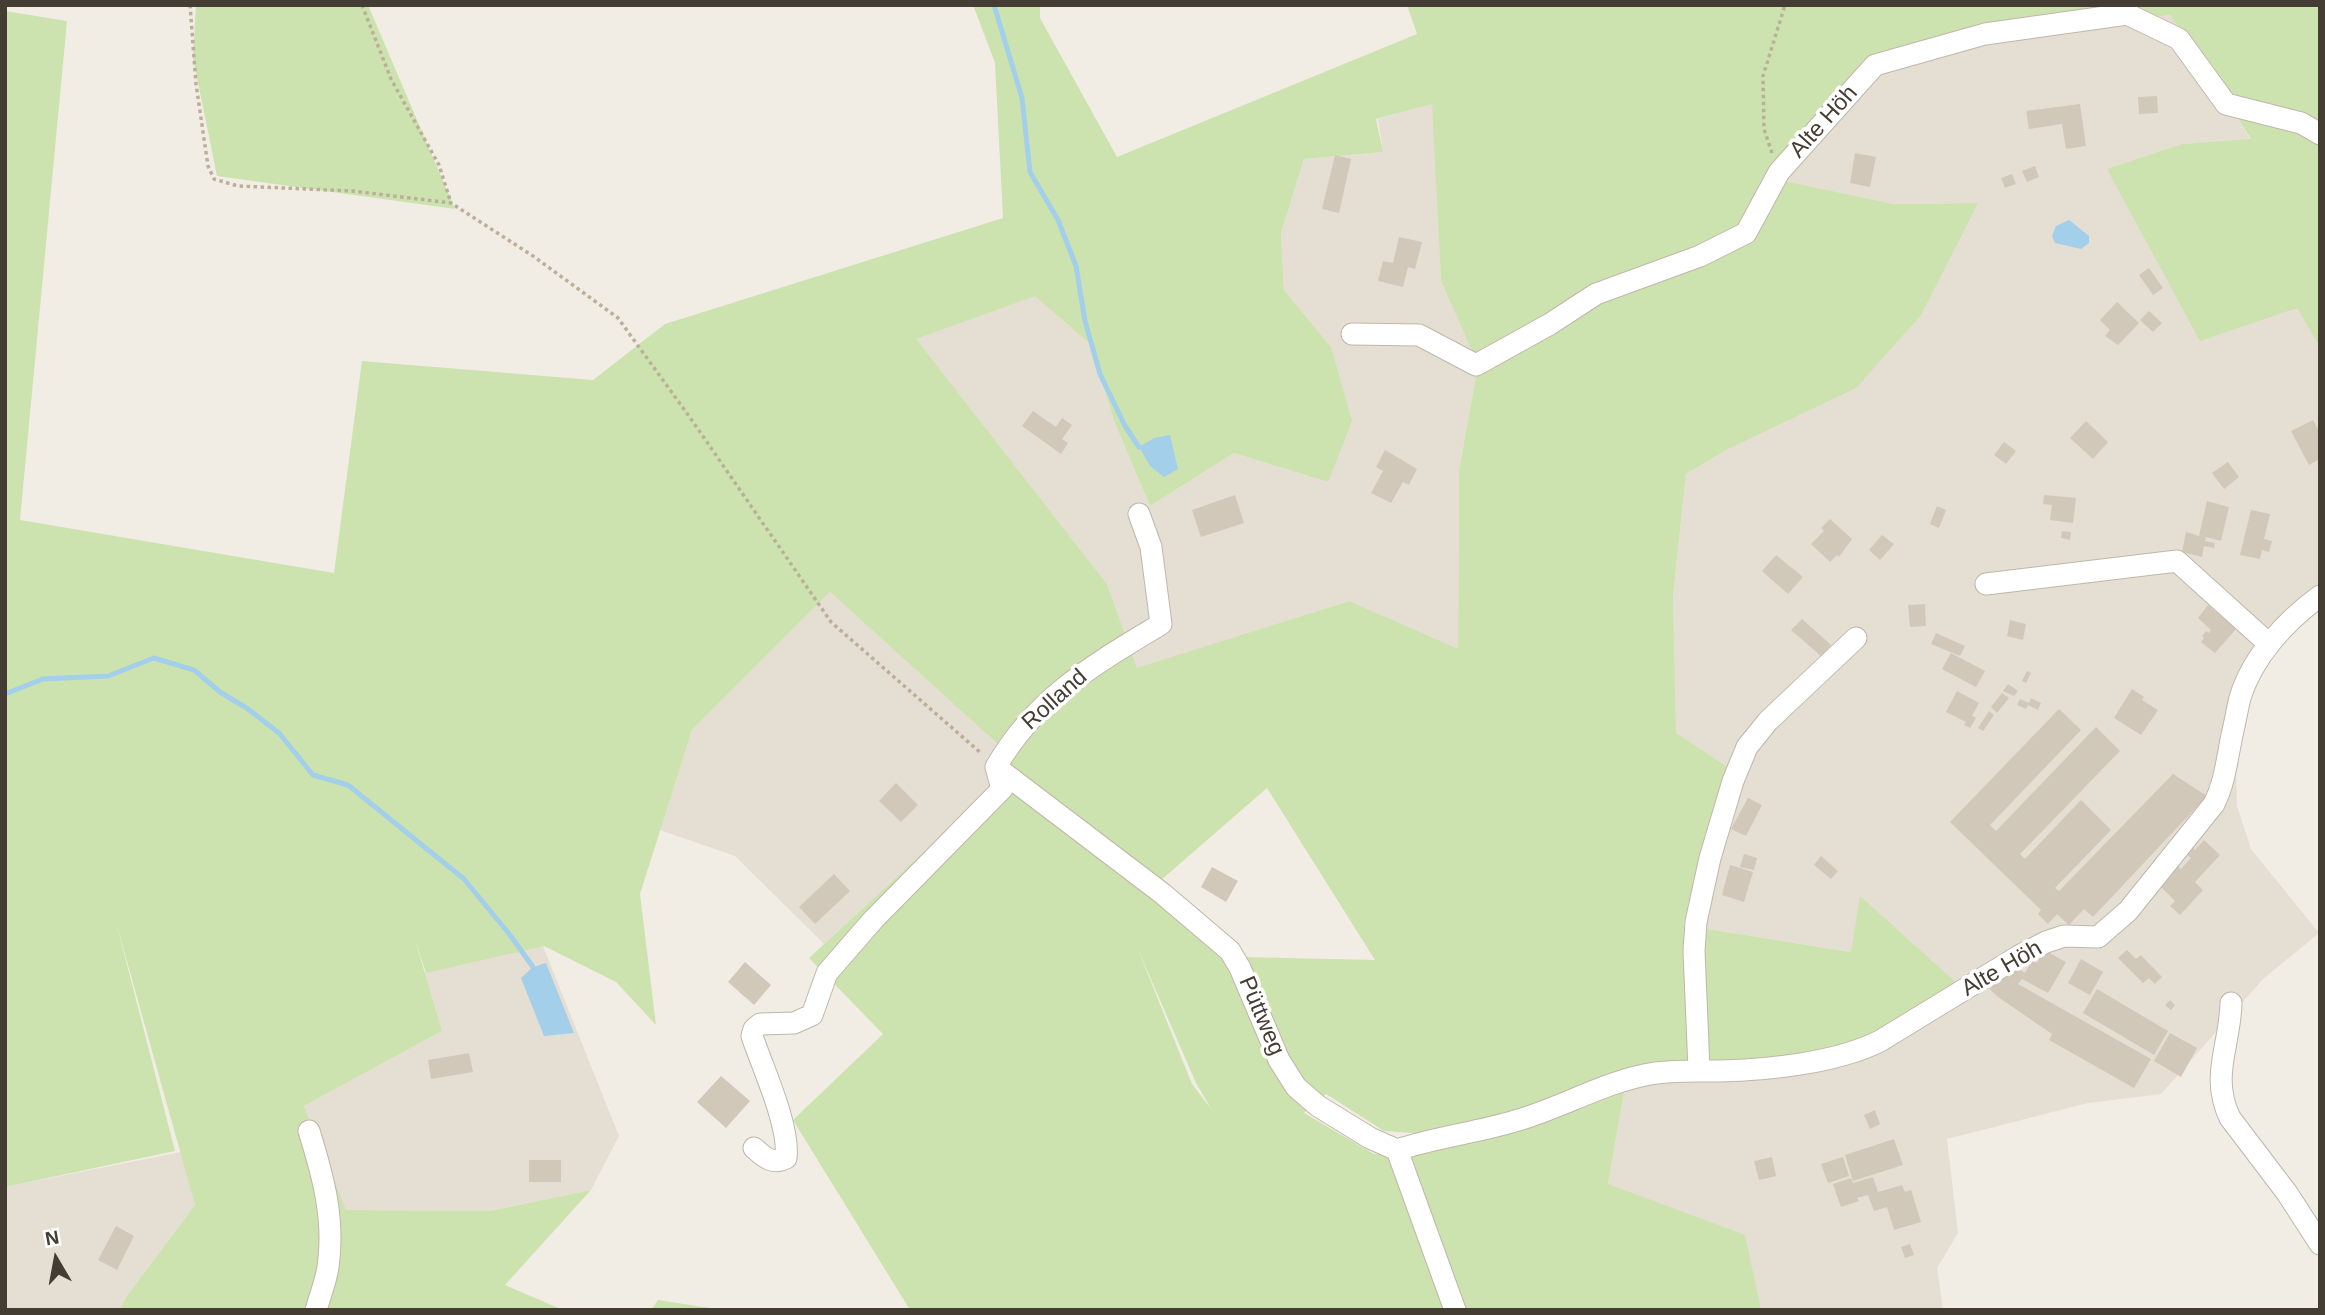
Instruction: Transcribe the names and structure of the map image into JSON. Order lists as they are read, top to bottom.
{
  "streets": {
    "lane": ["Alte Höh", "Rolland", "Püttweg"]
  },
  "crossings": [
    ["Alte Höh", "Püttweg"],
    ["Rolland", "Püttweg"]
  ],
  "north": "top"
}
